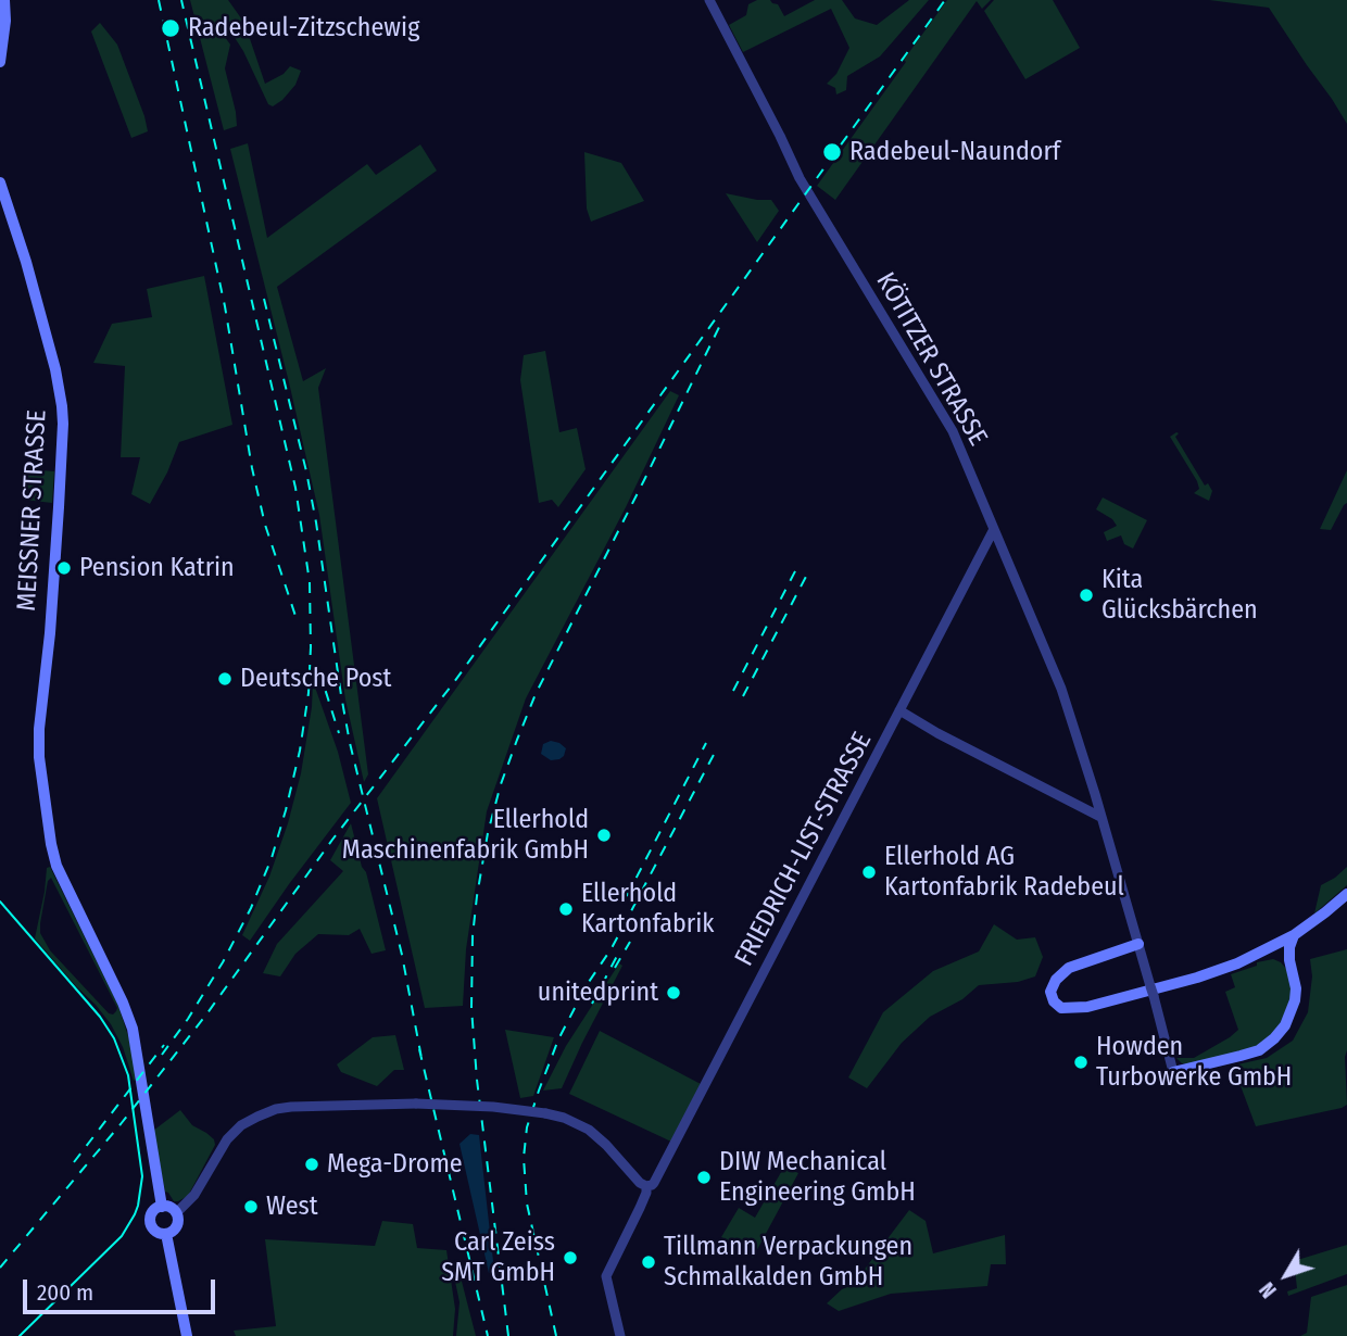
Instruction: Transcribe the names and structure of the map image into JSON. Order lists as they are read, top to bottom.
{
  "streets": {
    "main road": ["MEISSNER STRASSE"],
    "street": ["KÖTITZER STRASSE", "FRIEDRICH-LIST-STRASSE"]
  },
  "crossings": [
    ["KÖTITZER STRASSE", "FRIEDRICH-LIST-STRASSE"]
  ],
  "places": [
    "Radebeul-Zitzschewig",
    "Radebeul-Naundorf",
    "Pension Katrin",
    "Kita Glücksbärchen",
    "Deutsche Post",
    "Ellerhold Maschinenfabrik GmbH",
    "Ellerhold AG Kartonfabrik Radebeul",
    "Ellerhold Kartonfabrik",
    "unitedprint",
    "Howden Turbowerke GmbH",
    "Mega-Drome",
    "DIW Mechanical Engineering GmbH",
    "West",
    "Carl Zeiss SMT GmbH",
    "Tillmann Verpackungen Schmalkalden GmbH"
  ],
  "scale_bar": "200 m",
  "north": "bottom left"
}
